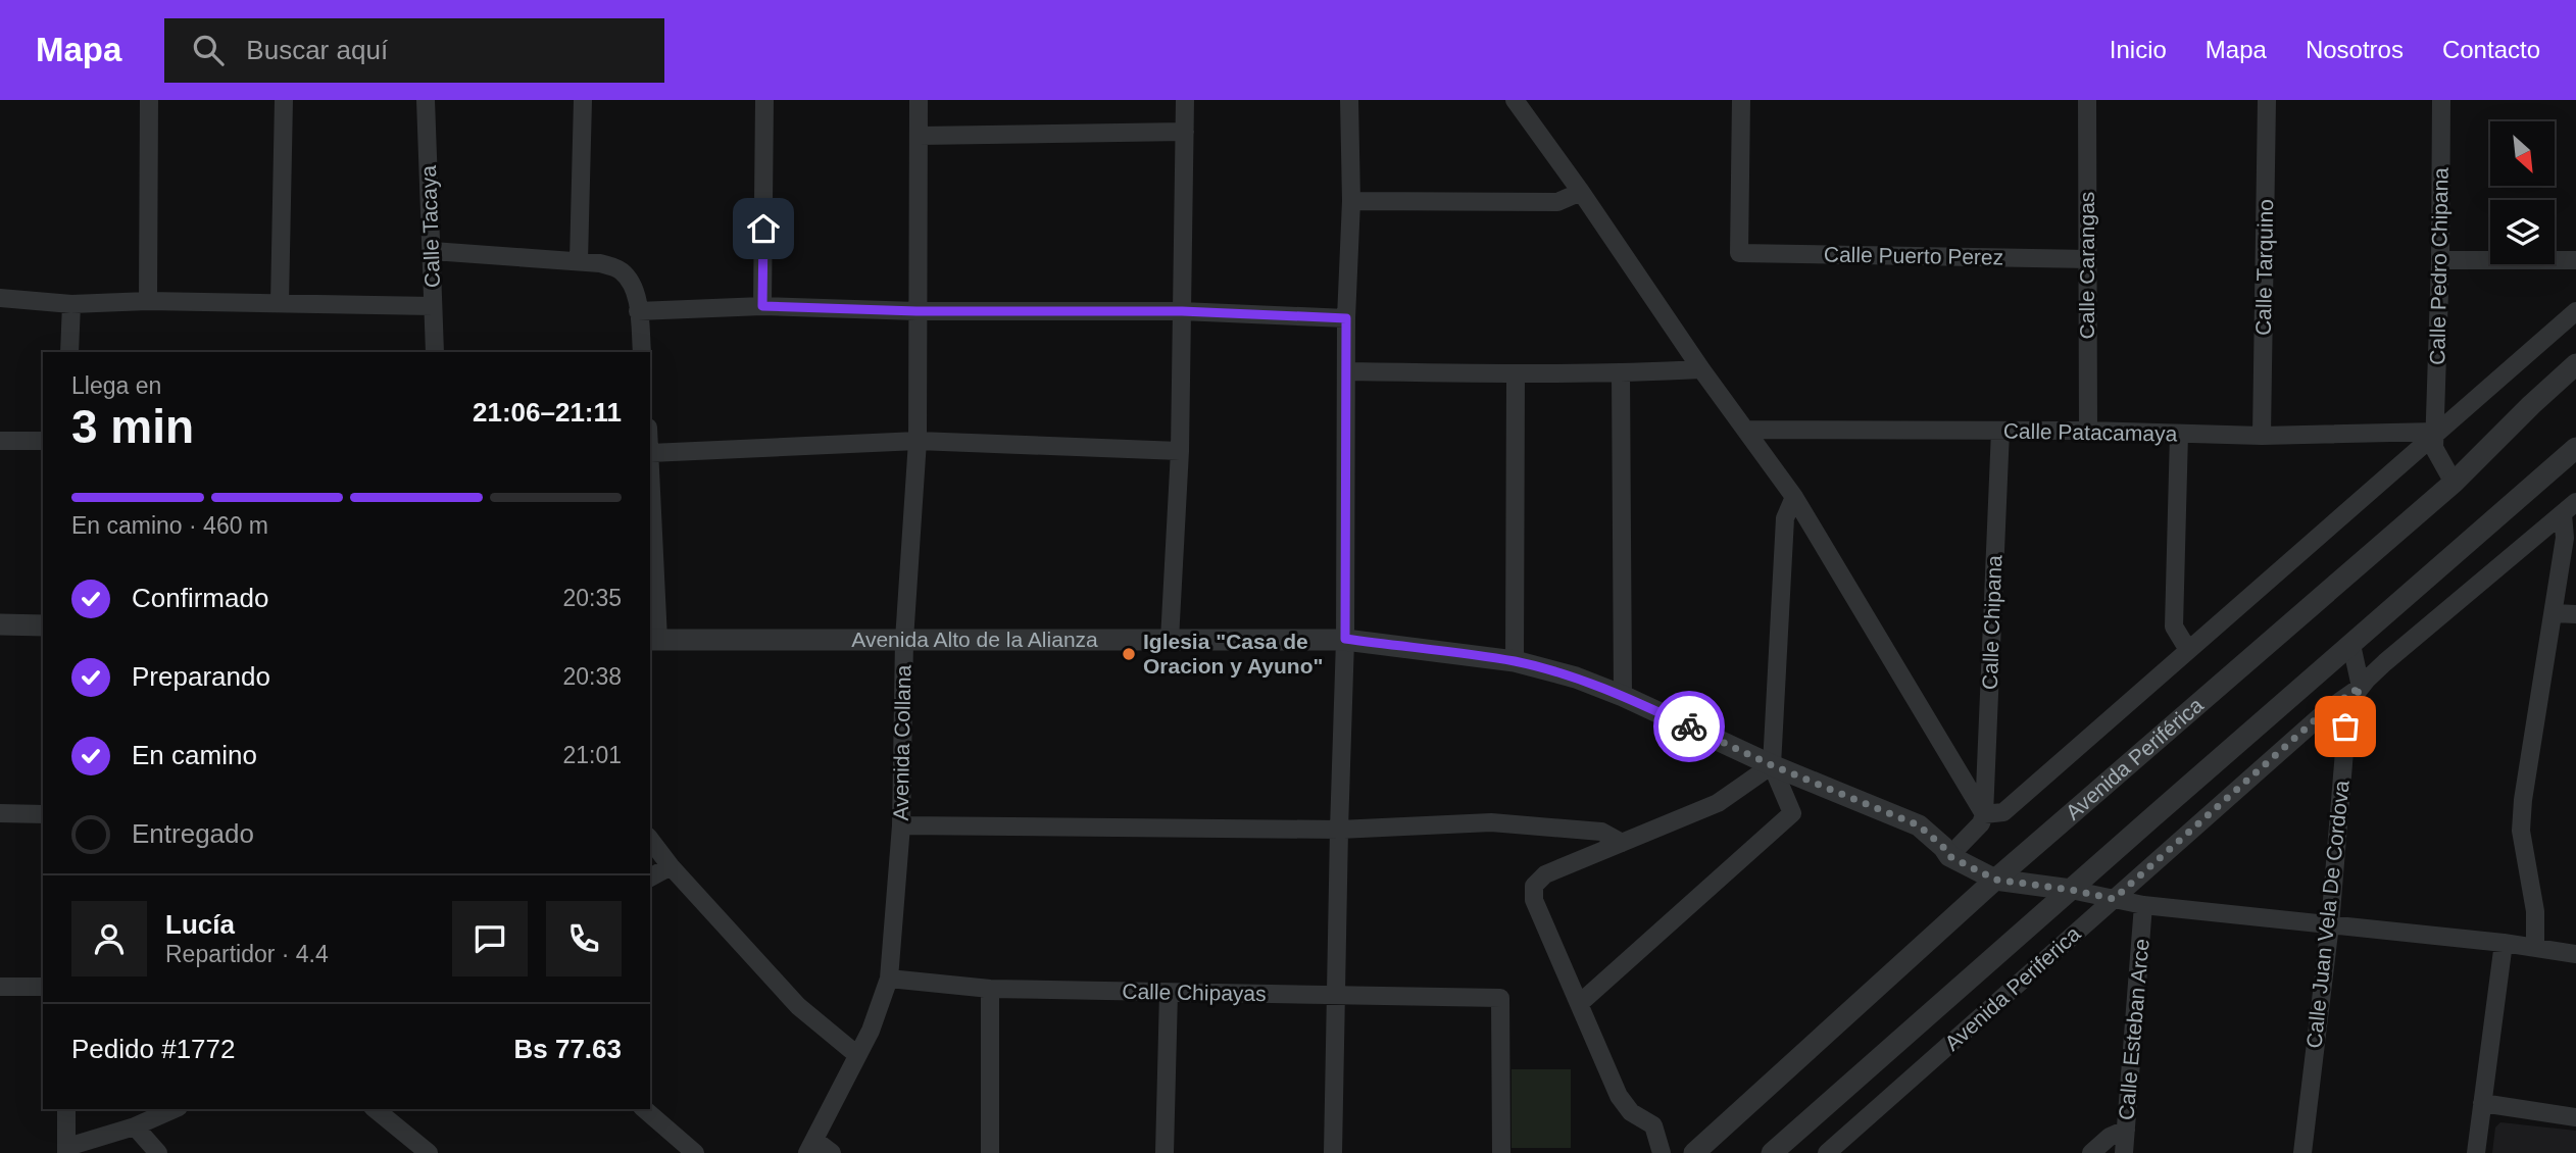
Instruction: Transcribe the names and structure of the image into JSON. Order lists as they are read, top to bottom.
{
  "streets": {
    "street": [
      "Calle Tacaya",
      "Calle Puerto Perez",
      "Calle Carangas",
      "Calle Pedro Chipana",
      "Calle Tarquino",
      "Calle Patacamaya",
      "Calle Chipana",
      "Avenida Alto de la Alianza",
      "Avenida Collana",
      "Avenida Periférica",
      "Calle Juan Vela De Cordova",
      "Avenida Periferica",
      "Calle Chipayas",
      "Calle Esteban Arce"
    ]
  },
  "crossings": [
    ["Calle Puerto Perez", "Calle Carangas"],
    ["Calle Carangas", "Calle Patacamaya"],
    ["Calle Pedro Chipana", "Calle Patacamaya"],
    ["Calle Pedro Chipana", "Avenida Periférica"],
    ["Calle Tarquino", "Calle Patacamaya"],
    ["Calle Patacamaya", "Calle Chipana"],
    ["Avenida Alto de la Alianza", "Avenida Collana"],
    ["Avenida Alto de la Alianza", "Avenida Periférica"],
    ["Avenida Collana", "Calle Chipayas"],
    ["Calle Juan Vela De Cordova", "Avenida Periferica"]
  ],
  "places": ["Iglesia \"Casa de Oracion y Ayuno\""],
  "north": "bottom right",
  "page": {
    "header": "Mapa",
    "search": "Buscar aquí",
    "nav": [
      "Inicio",
      "Mapa",
      "Nosotros",
      "Contacto"
    ],
    "heading": ["3 min", "Llega en", "21:06–21:11"],
    "panel": [
      "Lucía",
      "Repartidor · 4.4",
      "Pedido #1772",
      "Bs 77.63"
    ],
    "bar": "En camino · 460 m",
    "list": [
      ["Confirmado", "20:35"],
      ["Preparando", "20:38"],
      ["En camino", "21:01"],
      "Entregado"
    ]
  }
}
